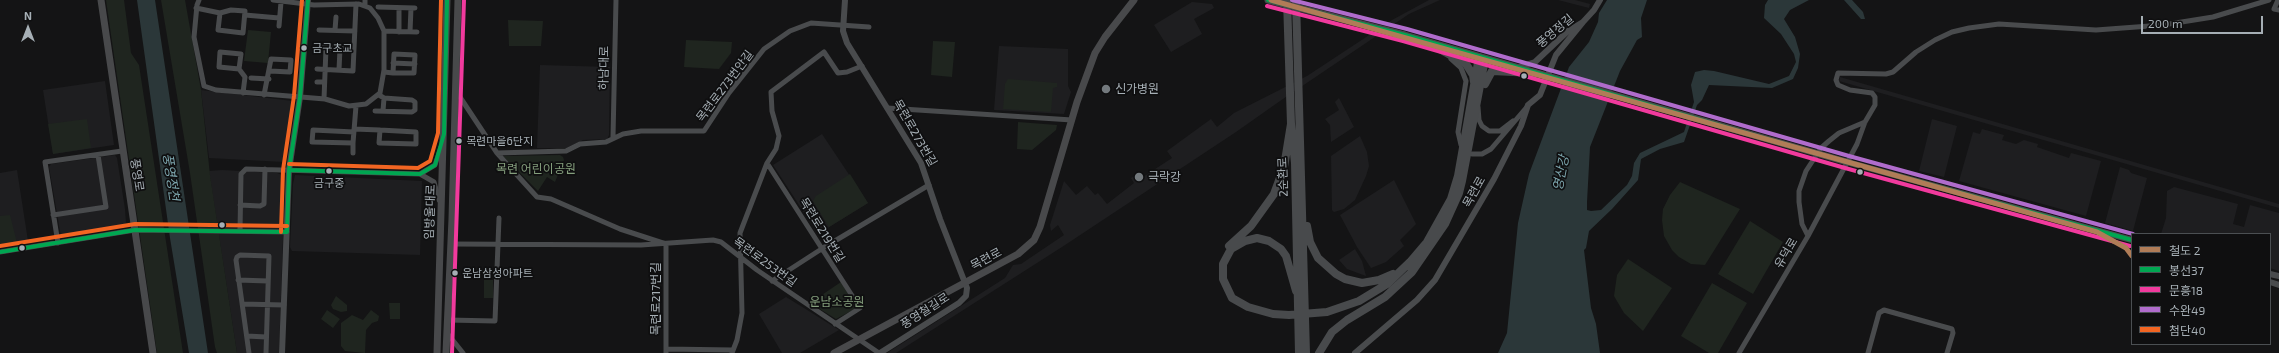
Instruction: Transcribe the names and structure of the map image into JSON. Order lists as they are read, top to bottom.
{
  "streets": {
    "highway": ["2순환로"],
    "main road": ["풍영로", "목련로", "임방울대로"],
    "street": [
      "풍영정길",
      "하남대로",
      "목련로273번안길",
      "목련로273번길",
      "목련로219번길",
      "유덕로",
      "목련로253번길",
      "목련로217번길",
      "풍영철길로"
    ]
  },
  "crossings": [
    ["풍영정길", "목련로"],
    ["하남대로", "목련로273번안길"],
    ["목련로273번안길", "목련로273번길"],
    ["목련로273번안길", "목련로253번길"],
    ["목련로273번길", "목련로"],
    ["목련로273번길", "풍영철길로"],
    ["목련로", "목련로253번길"],
    ["목련로", "풍영철길로"],
    ["임방울대로", "목련로253번길"],
    ["임방울대로", "목련로217번길"],
    ["목련로219번길", "목련로253번길"],
    ["목련로253번길", "목련로217번길"],
    ["목련로253번길", "풍영철길로"]
  ],
  "water": ["영산강", "풍영정천"],
  "parks": ["목련 어린이공원", "운남소공원"],
  "places": [
    "금구초교",
    "신가병원",
    "목련마을6단지",
    "금구중",
    "극락강",
    "운남삼성아파트"
  ],
  "lines": [
    "rail line 2",
    "transit line 봉선37",
    "transit line 문흥18",
    "transit line 수완49",
    "transit line 첨단40"
  ],
  "legend": [
    "철도 2",
    "봉선37",
    "문흥18",
    "수완49",
    "첨단40"
  ],
  "scale_bar": "200 m",
  "north": "top"
}
